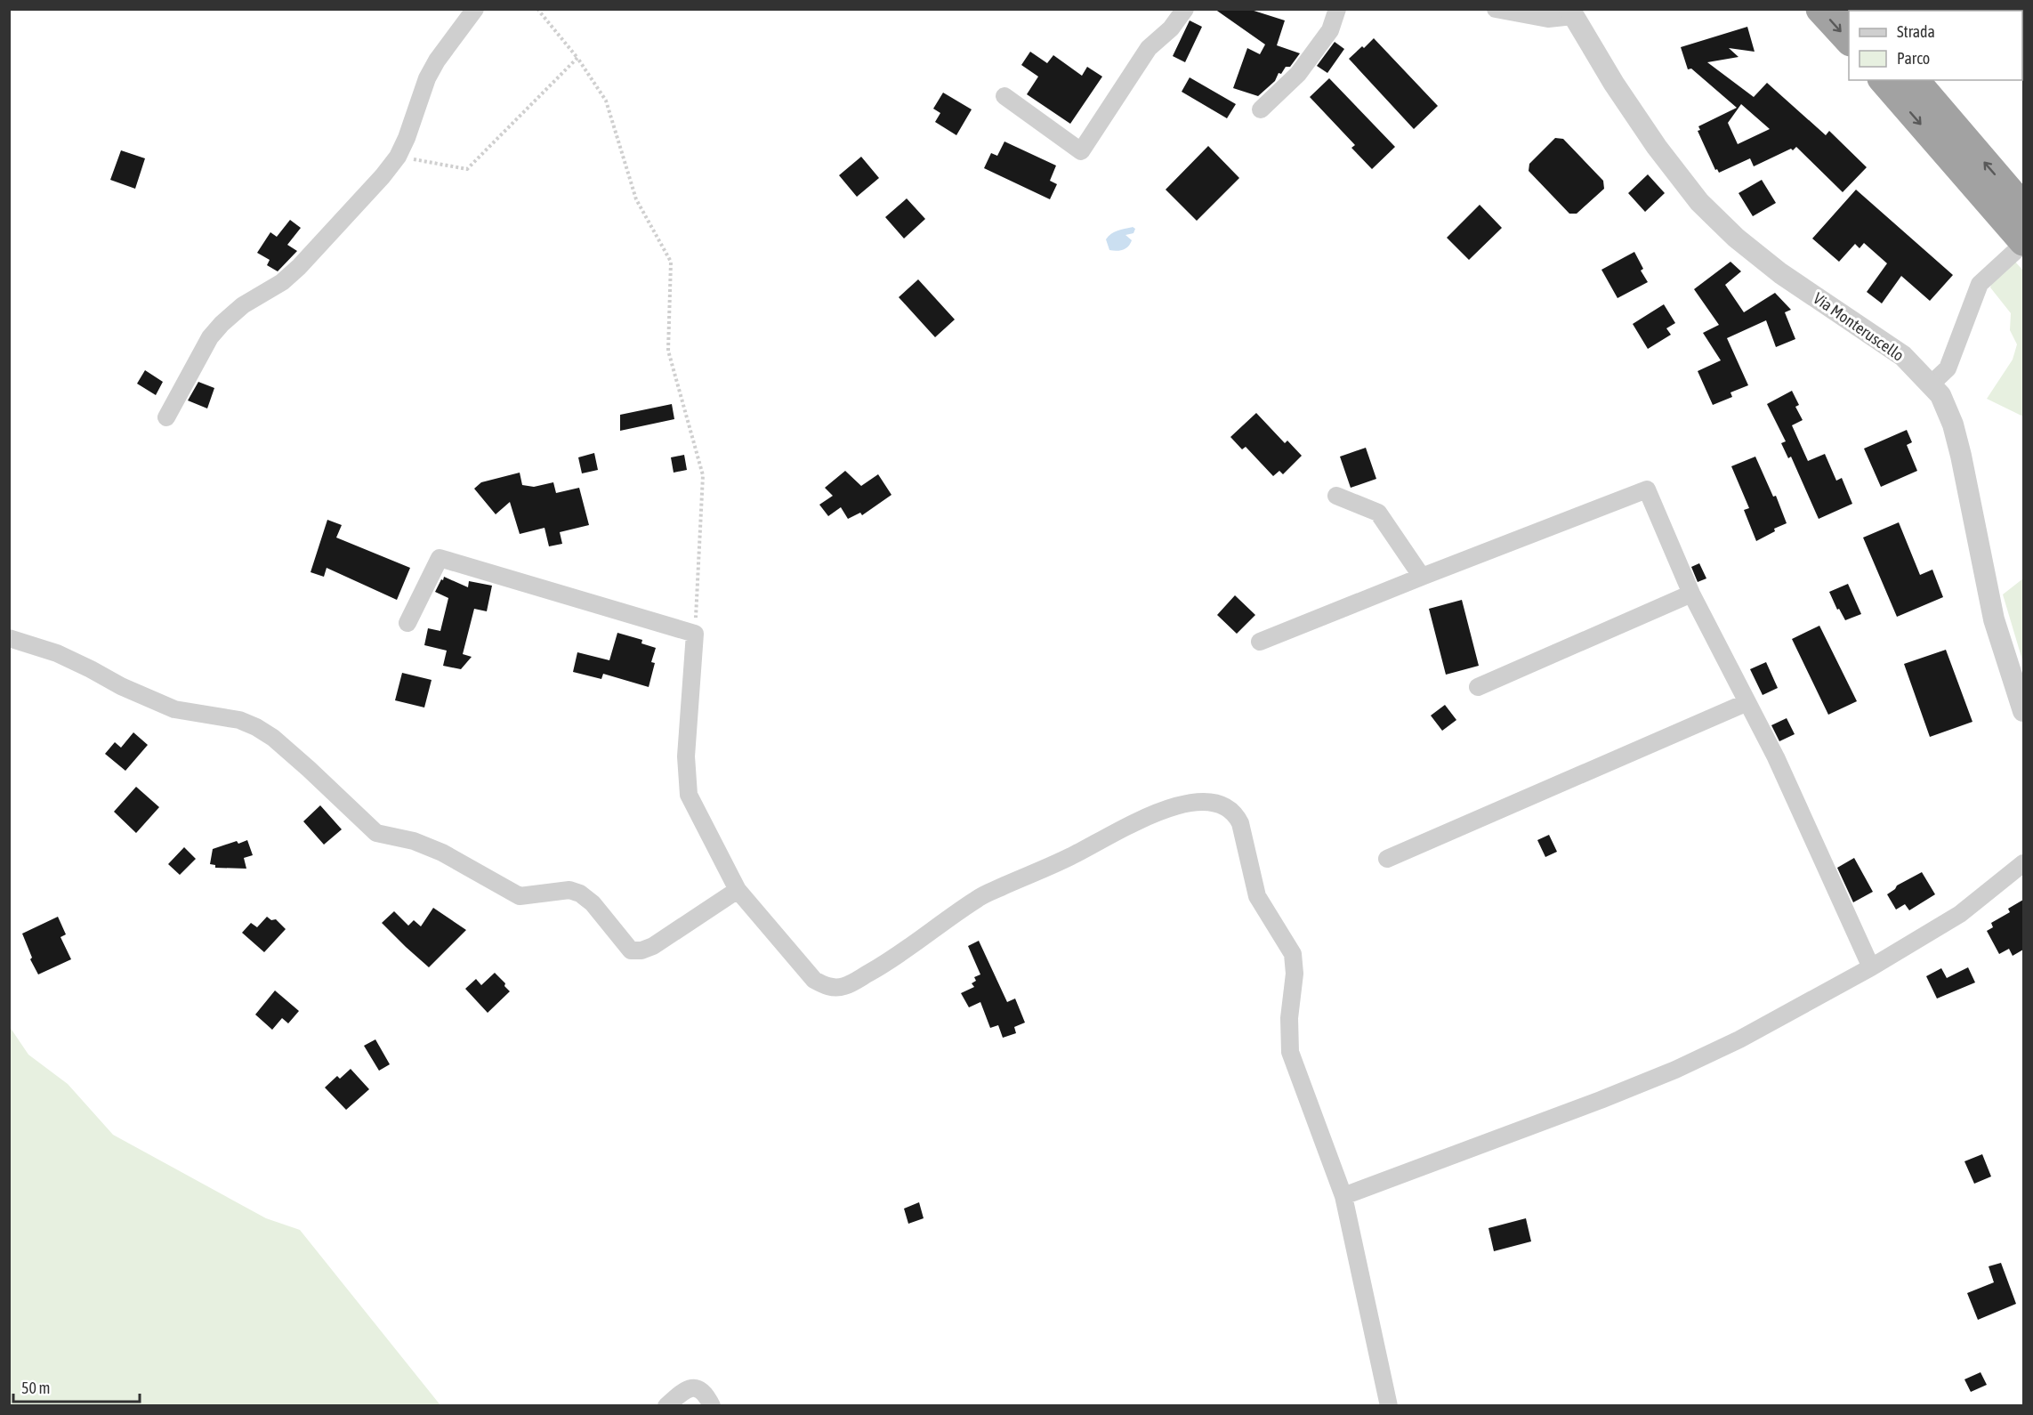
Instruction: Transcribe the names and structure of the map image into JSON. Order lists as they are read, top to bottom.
{
  "streets": {
    "street": ["Via Monteruscello"]
  },
  "legend": ["Strada", "Parco"],
  "scale_bar": "50 m"
}
